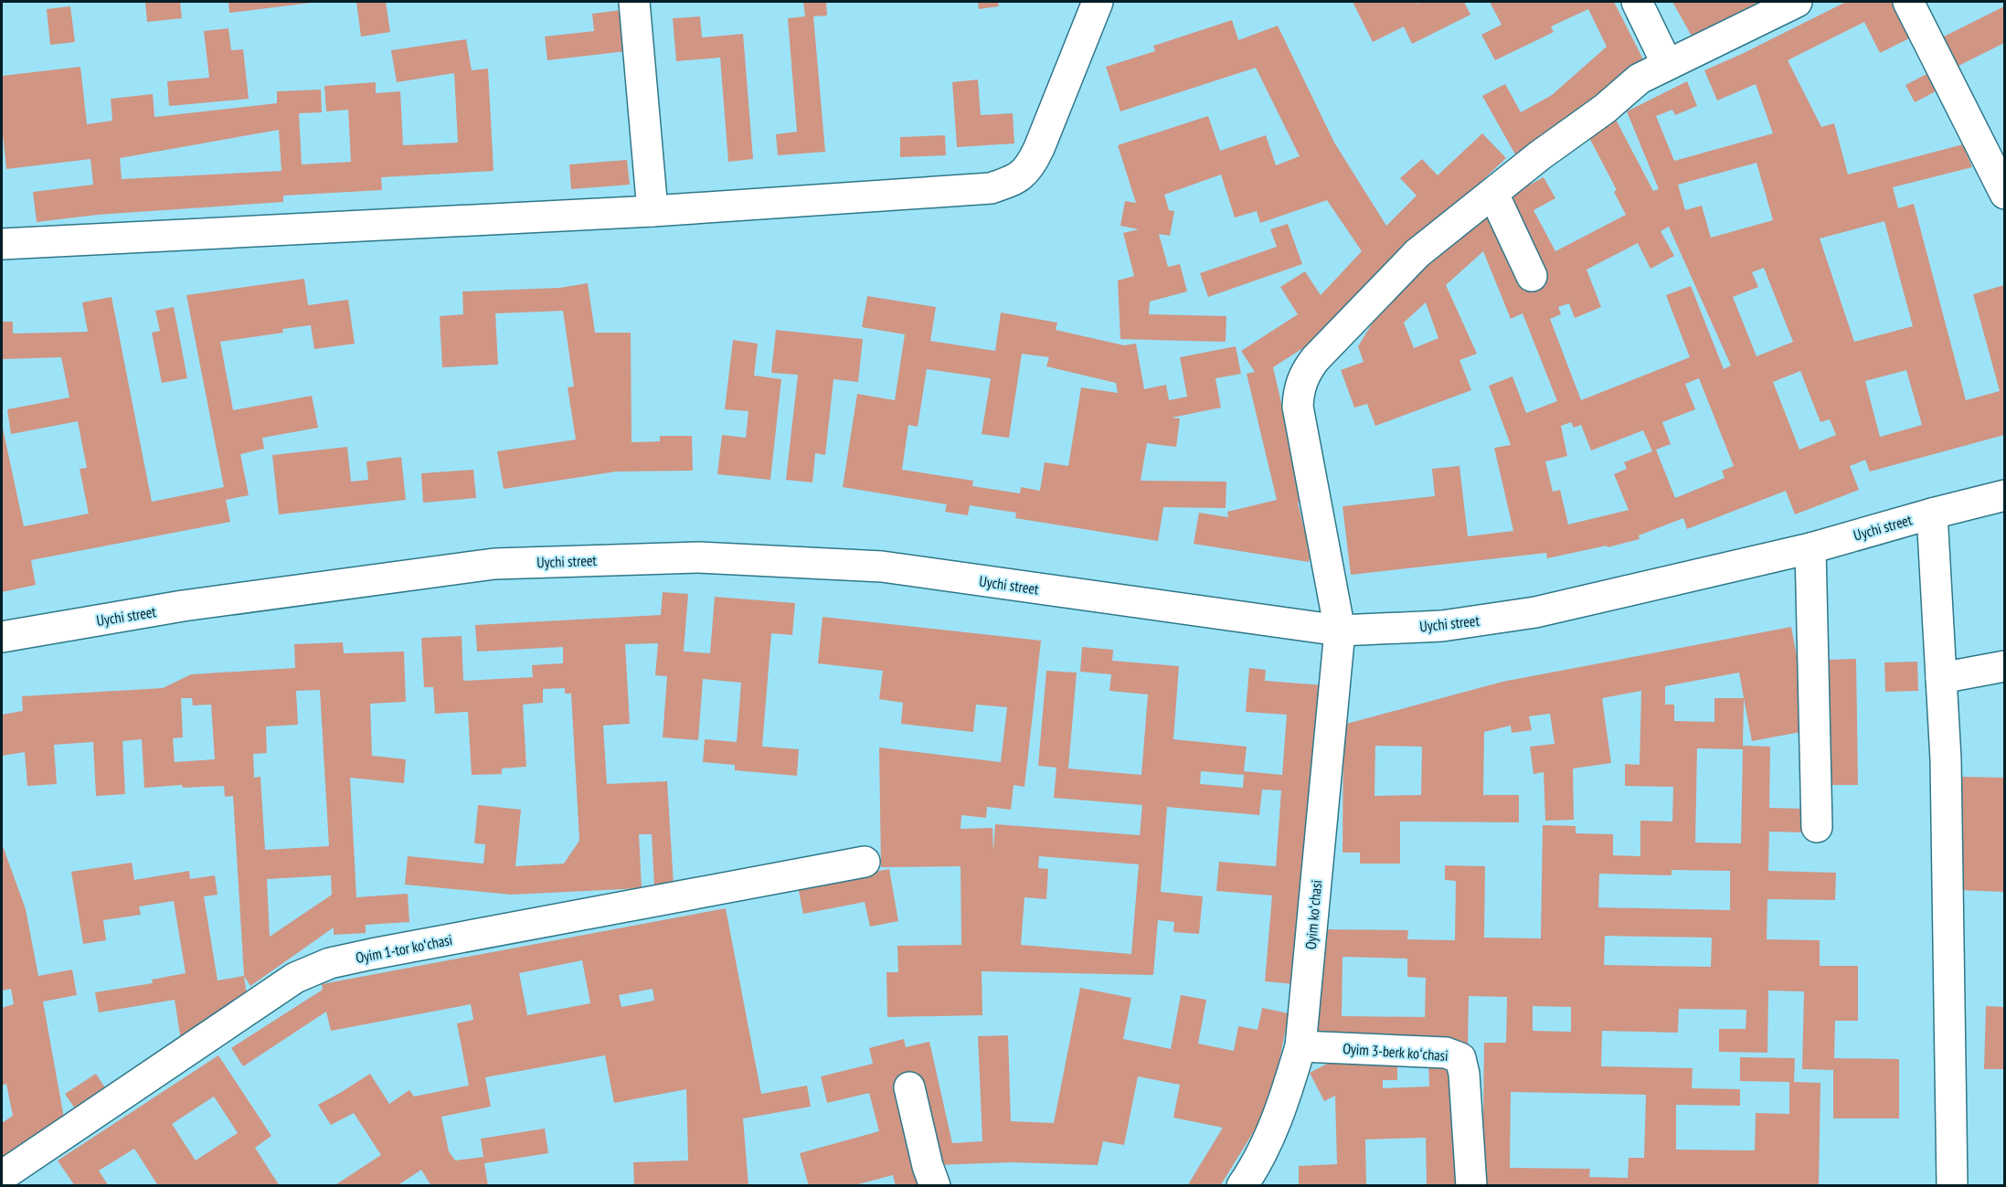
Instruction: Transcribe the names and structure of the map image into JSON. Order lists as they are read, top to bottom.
{
  "streets": {
    "street": [
      "Uychi street",
      "Oyim koʻchasi",
      "Oyim 1-tor koʻchasi",
      "Oyim 3-berk koʻchasi"
    ]
  },
  "crossings": [
    ["Uychi street", "Oyim koʻchasi"],
    ["Oyim koʻchasi", "Oyim 3-berk koʻchasi"]
  ]
}
